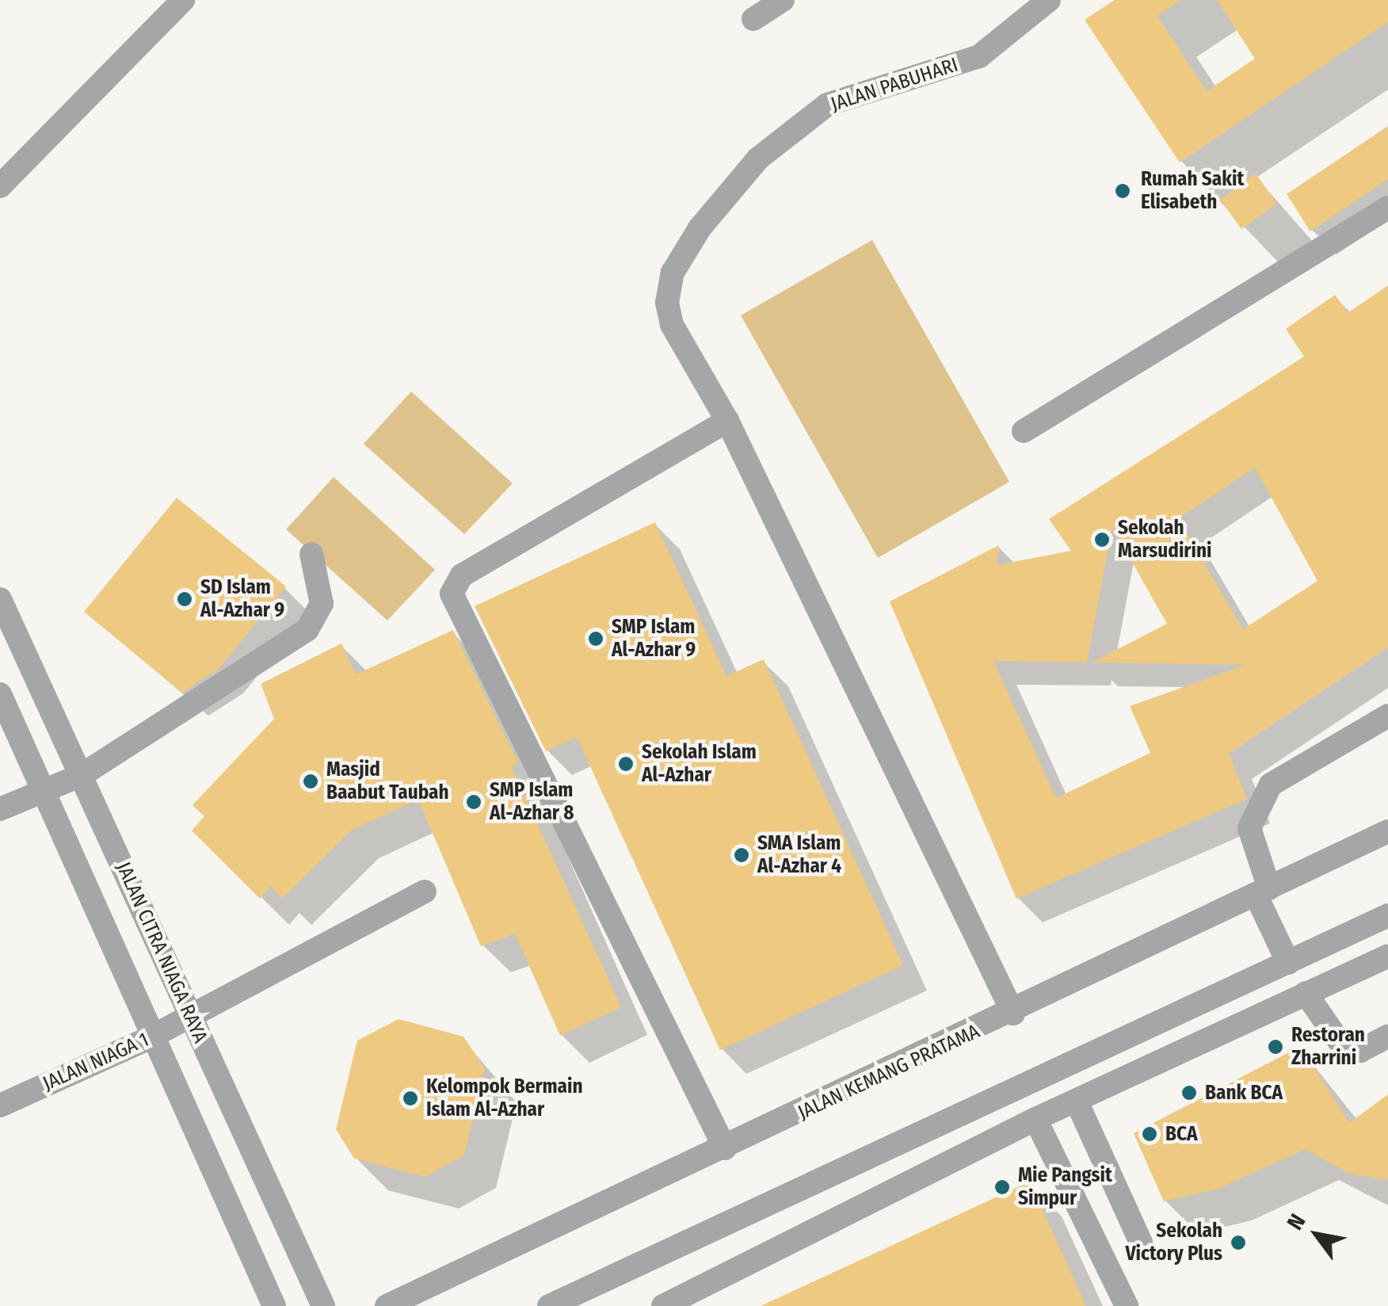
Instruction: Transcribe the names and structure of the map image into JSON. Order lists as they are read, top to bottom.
{
  "streets": {
    "street": [
      "JALAN PABUHARI",
      "JALAN CITRA NIAGA RAYA",
      "JALAN NIAGA 1",
      "JALAN KEMANG PRATAMA"
    ]
  },
  "crossings": [
    ["JALAN PABUHARI", "JALAN KEMANG PRATAMA"],
    ["JALAN CITRA NIAGA RAYA", "JALAN NIAGA 1"]
  ],
  "places": [
    "Rumah Sakit Elisabeth",
    "Sekolah Marsudirini",
    "SD Islam Al-Azhar 9",
    "SMP Islam Al-Azhar 9",
    "Sekolah Islam Al-Azhar",
    "Masjid Baabut Taubah",
    "SMP Islam Al-Azhar 8",
    "SMA Islam Al-Azhar 4",
    "Restoran Zharrini",
    "Bank BCA",
    "Kelompok Bermain Islam Al-Azhar",
    "BCA",
    "Mie Pangsit Simpur",
    "Sekolah Victory Plus"
  ],
  "north": "top left"
}
